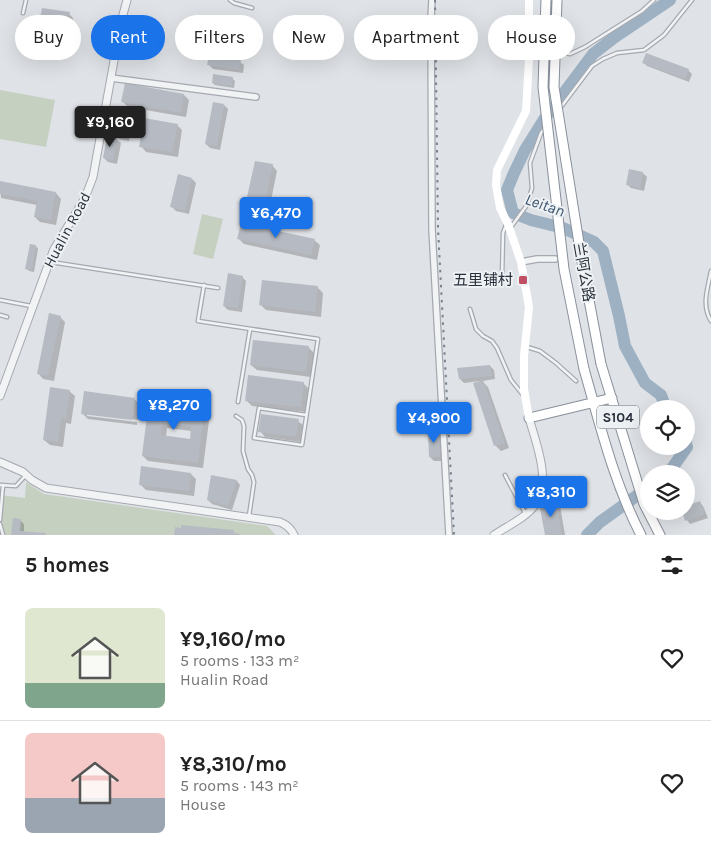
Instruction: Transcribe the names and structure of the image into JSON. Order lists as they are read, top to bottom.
{
  "streets": {
    "highway": ["兰阿公路", "S104"],
    "street": ["Hualin Road"]
  },
  "water": ["Leitan"],
  "places": {
    "transit": ["五里铺村"]
  },
  "page": {
    "chip": [
      "Buy",
      "Rent",
      "Filters",
      "New",
      "Apartment",
      "House"
    ],
    "price": [
      "¥9,160",
      "¥6,470",
      "¥8,270",
      "¥4,900",
      "¥8,310"
    ],
    "heading": "5 homes",
    "list": [
      {
        "name": "¥9,160/mo",
        "note": "5 rooms · 133 m² · Hualin Road"
      },
      {
        "name": "¥8,310/mo",
        "note": "5 rooms · 143 m² · House"
      }
    ]
  }
}
